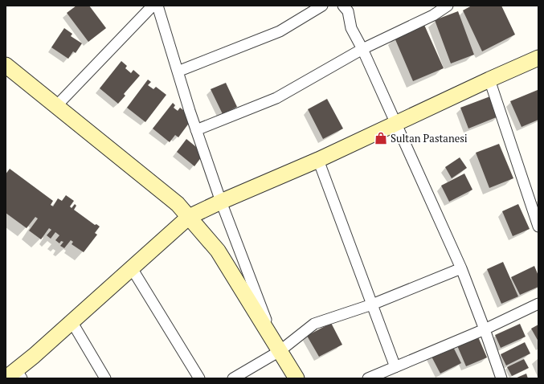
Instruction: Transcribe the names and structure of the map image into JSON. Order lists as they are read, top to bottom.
{
  "places": {
    "shop": ["Sultan Pastanesi"]
  }
}
